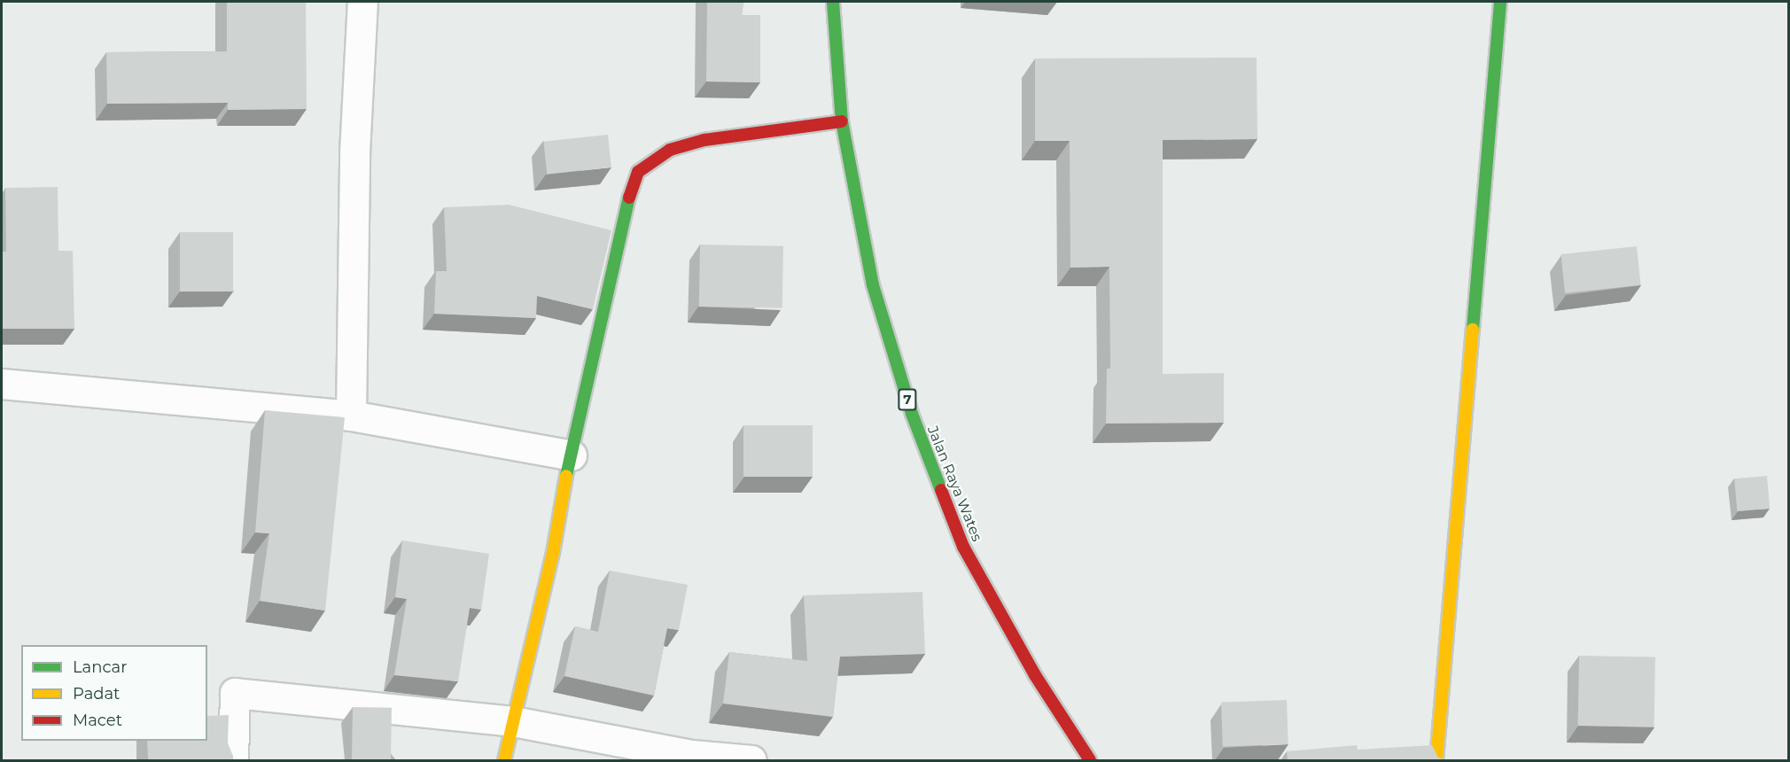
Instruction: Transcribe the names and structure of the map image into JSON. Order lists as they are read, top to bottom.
{
  "streets": {
    "main road": ["7", "Jalan Raya Wates"]
  },
  "legend": ["Lancar", "Padat", "Macet"]
}
